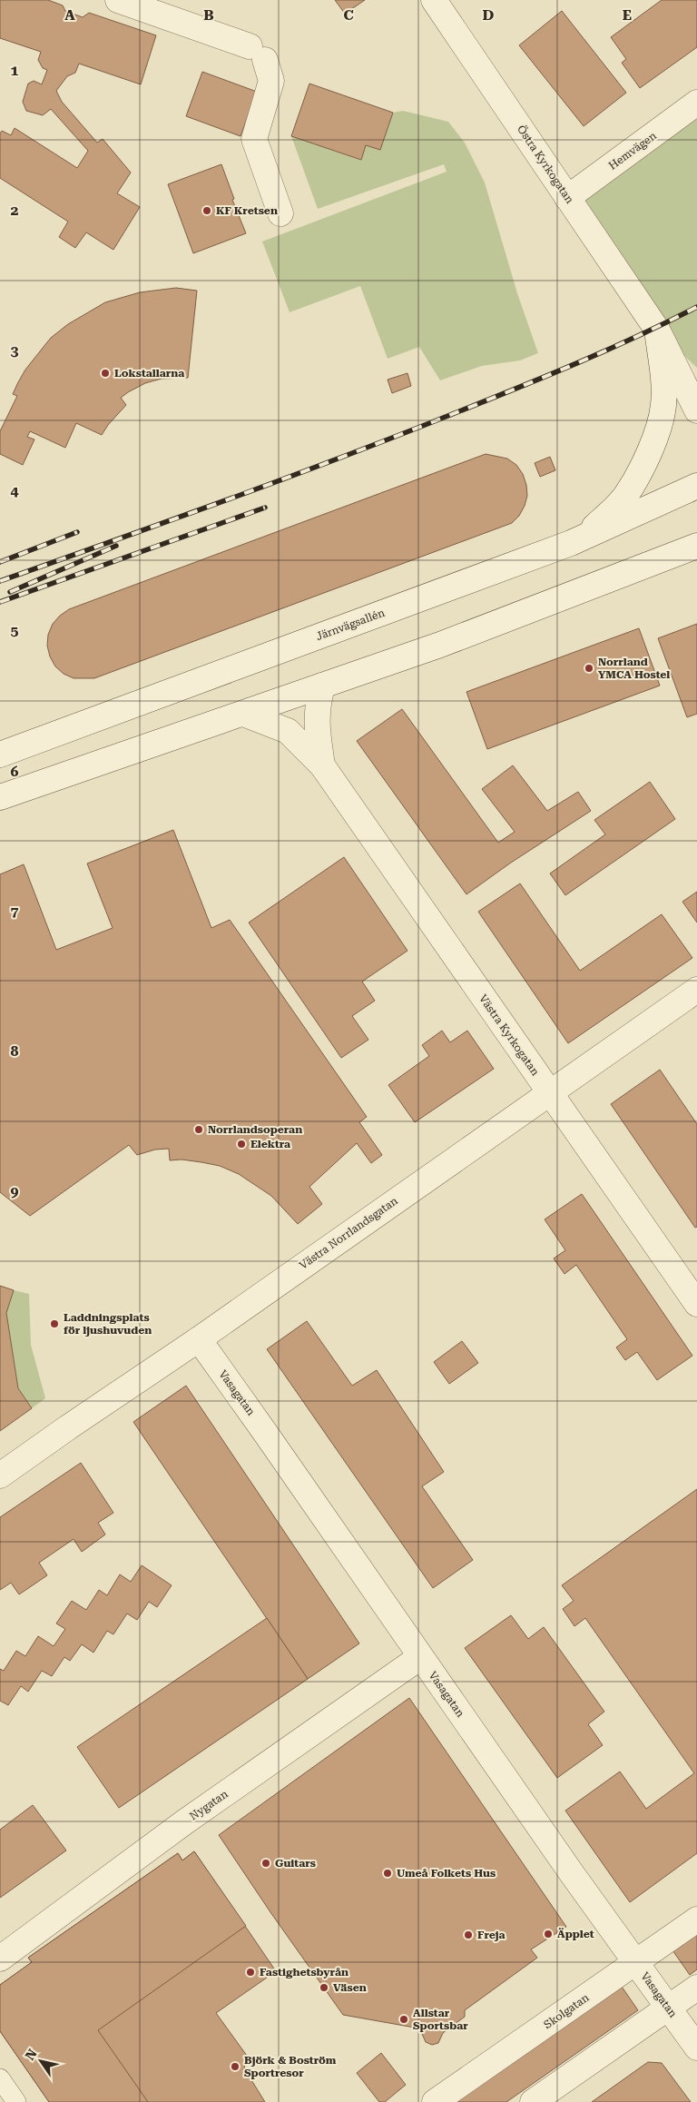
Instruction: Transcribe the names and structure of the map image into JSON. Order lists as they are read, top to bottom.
{
  "streets": {
    "street": [
      "Hemvägen",
      "Östra Kyrkogatan",
      "Järnvägsallén",
      "Västra Kyrkogatan",
      "Västra Norrlandsgatan",
      "Vasagatan",
      "Nygatan",
      "Skolgatan"
    ]
  },
  "crossings": [
    ["Hemvägen", "Östra Kyrkogatan"],
    ["Västra Kyrkogatan", "Västra Norrlandsgatan"],
    ["Västra Norrlandsgatan", "Vasagatan"],
    ["Vasagatan", "Nygatan"],
    ["Vasagatan", "Skolgatan"]
  ],
  "places": [
    "KF Kretsen",
    "Lokstallarna",
    "Norrland YMCA Hostel",
    "Norrlandsoperan",
    "Elektra",
    "Laddningsplats för ljushuvuden",
    "Guitars",
    "Umeå Folkets Hus",
    "Äpplet",
    "Freja",
    "Fastighetsbyrån",
    "Väsen",
    "Allstar Sportsbar",
    "Björk & Boström Sportresor"
  ],
  "north": "top left",
  "grid": {
    "columns": [
      "A",
      "B",
      "C",
      "D",
      "E"
    ],
    "rows": [
      "1",
      "2",
      "3",
      "4",
      "5",
      "6",
      "7",
      "8",
      "9"
    ]
  }
}
